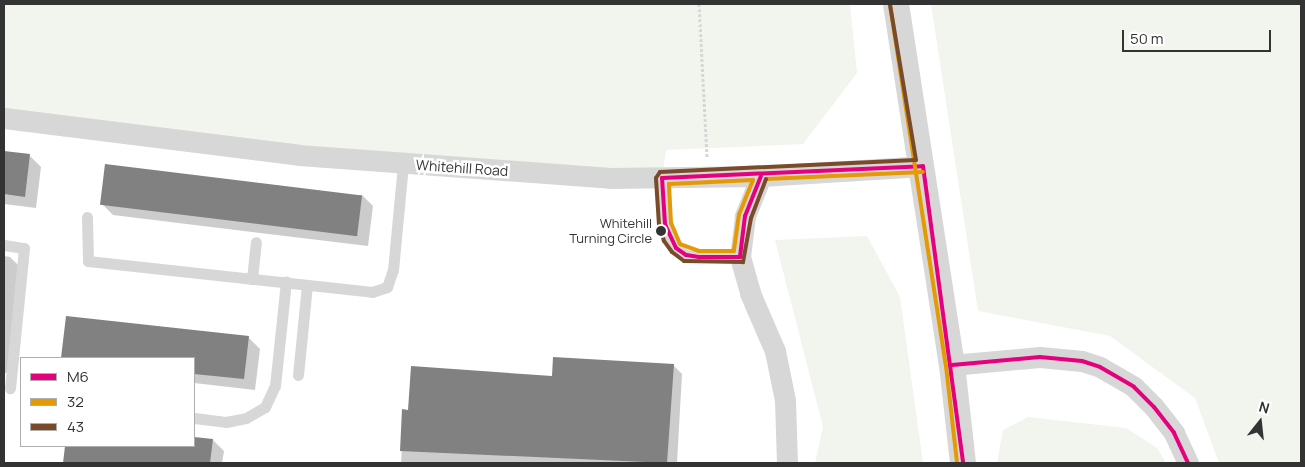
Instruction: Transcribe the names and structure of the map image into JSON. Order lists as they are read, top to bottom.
{
  "streets": {
    "street": ["Whitehill Road"]
  },
  "places": ["Whitehill Turning Circle"],
  "lines": ["transit line 32", "transit line 43", "transit line M6"],
  "legend": ["M6", "32", "43"],
  "scale_bar": "50 m",
  "north": "top"
}
